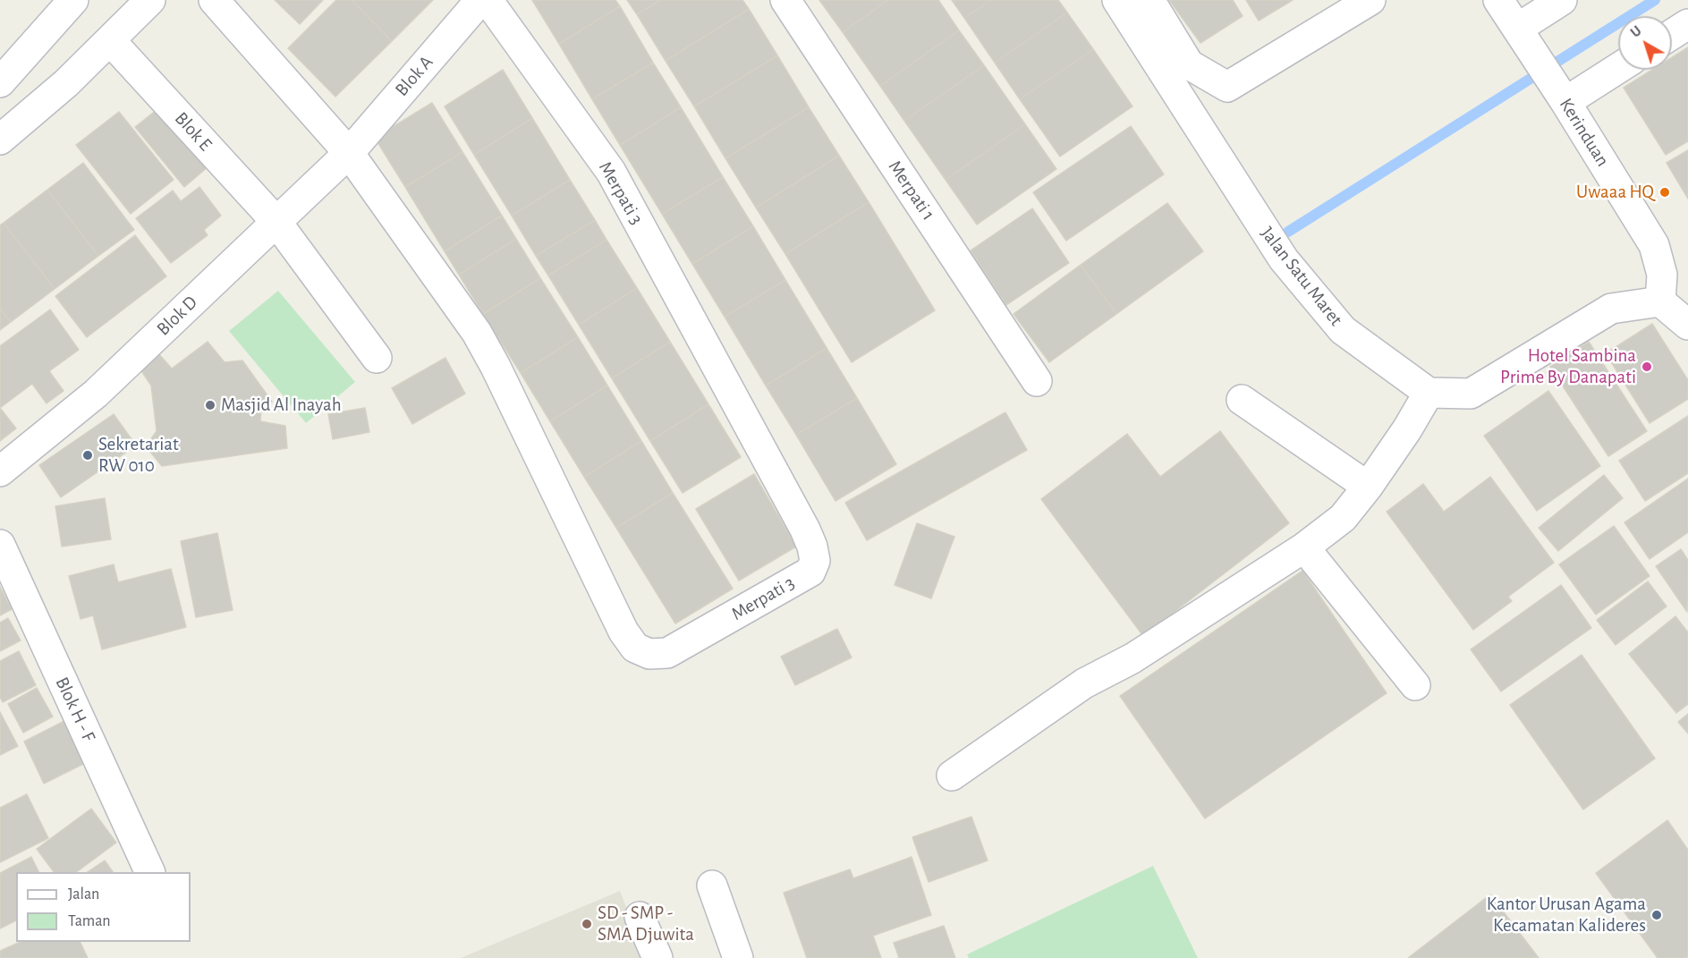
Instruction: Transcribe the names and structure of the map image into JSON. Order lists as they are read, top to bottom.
{
  "streets": {
    "street": [
      "Blok A",
      "Blok E",
      "Kerinduan",
      "Merpati 1",
      "Merpati 3",
      "Jalan Satu Maret",
      "Blok D",
      "Blok H - F"
    ]
  },
  "crossings": [
    ["Blok A", "Merpati 3"],
    ["Blok A", "Blok D"],
    ["Blok E", "Blok D"],
    ["Merpati 3", "Blok D"]
  ],
  "places": [
    "Uwaaa HQ",
    "Hotel Sambina Prime By Danapati",
    "Masjid Al Inayah",
    "Sekretariat RW 010",
    "Kantor Urusan Agama Kecamatan Kalideres",
    "SD - SMP - SMA Djuwita"
  ],
  "legend": ["Jalan", "Taman"],
  "north": "top left"
}
